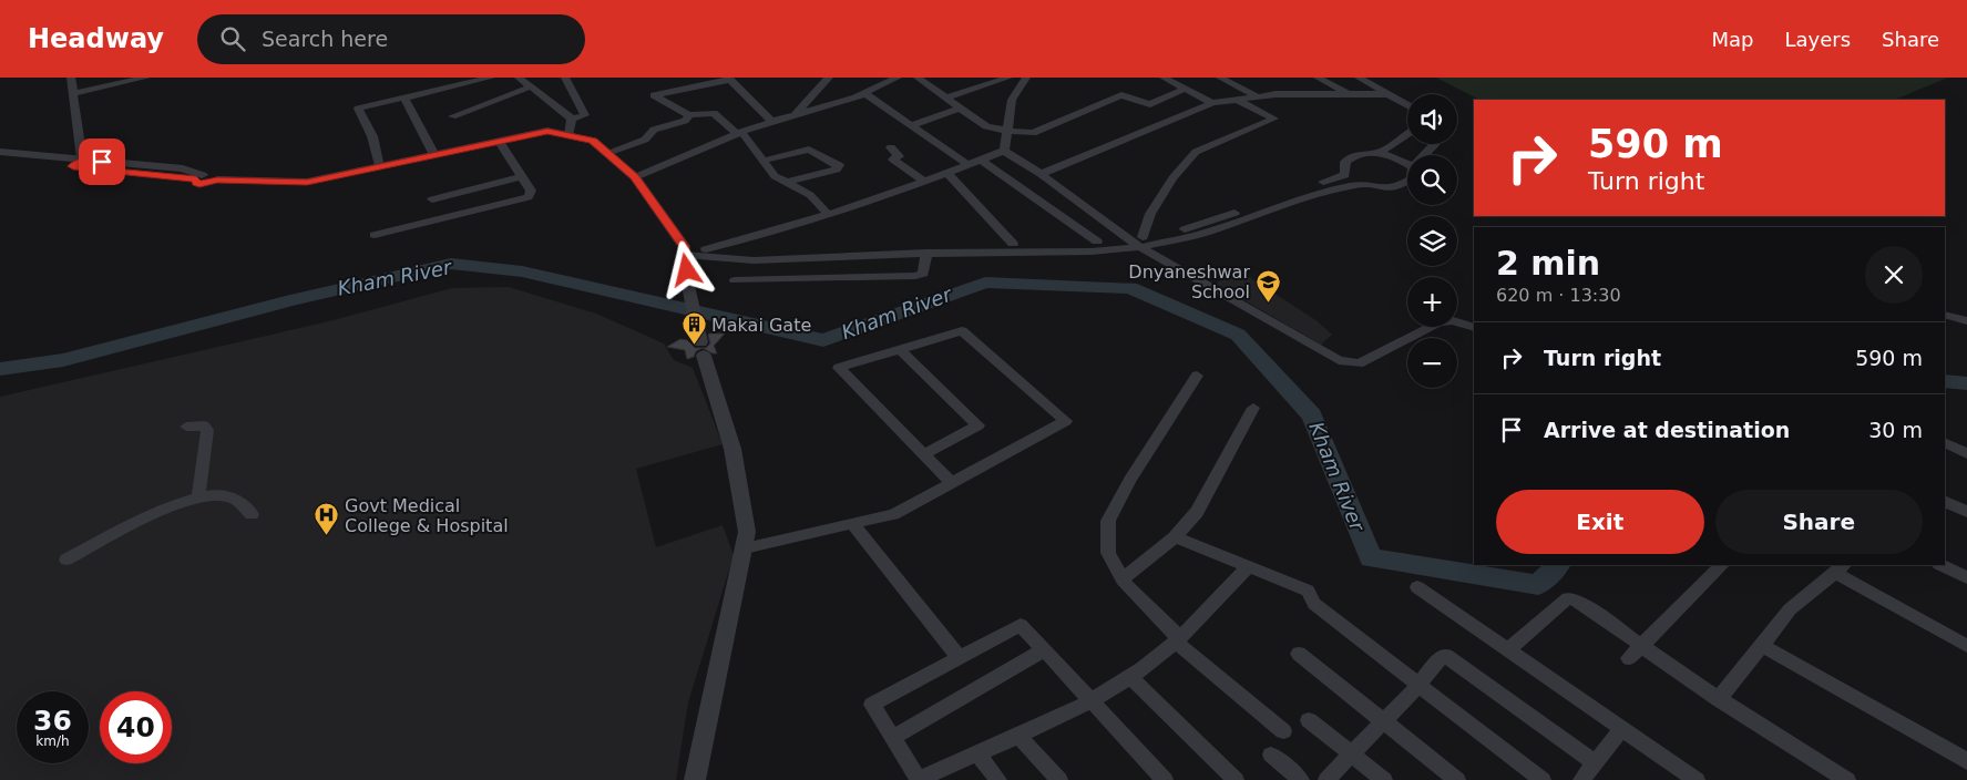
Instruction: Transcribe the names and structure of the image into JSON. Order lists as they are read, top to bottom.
{
  "water": ["Kham River"],
  "places": {
    "school or university": ["Dnyaneshwar School"],
    "building": ["Makai Gate"],
    "hospital": ["Govt Medical College & Hospital"]
  },
  "page": {
    "header": "Headway",
    "search": "Search here",
    "nav": ["Map", "Layers", "Share"],
    "map_buttons": ["+", "−"],
    "turn": ["590 m", "Turn right"],
    "heading": ["2 min", "620 m · 13:30"],
    "list": [
      {
        "name": "Turn right",
        "value": "590 m"
      },
      {
        "name": "Arrive at destination",
        "value": "30 m"
      }
    ],
    "buttons": ["Exit", "Share"],
    "speed": "36 km/h",
    "limit": "40"
  }
}
